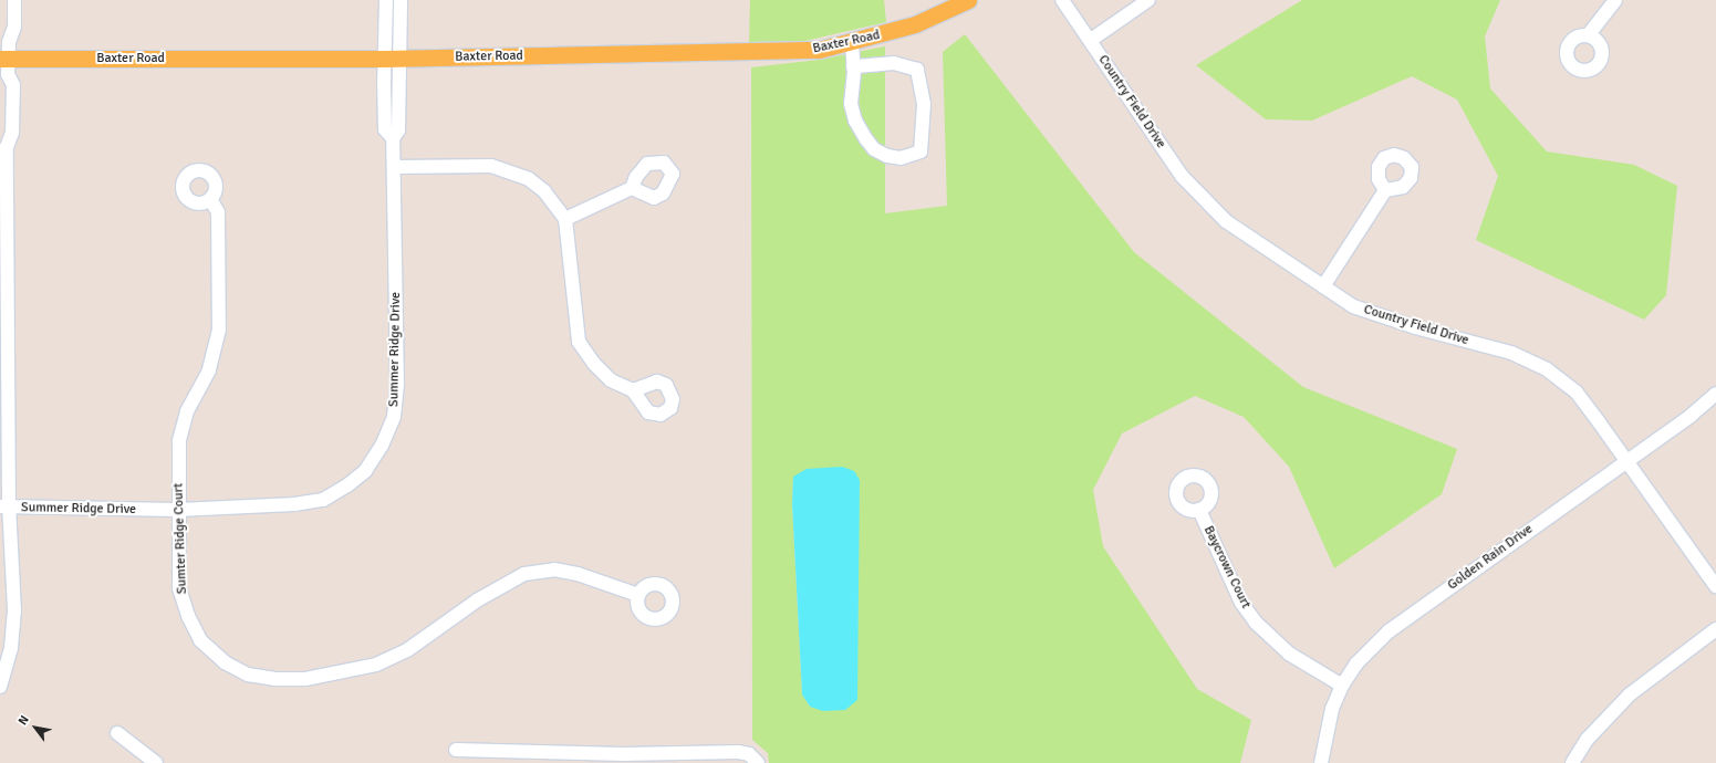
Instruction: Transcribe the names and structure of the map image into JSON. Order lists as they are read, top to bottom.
{
  "streets": {
    "main road": ["Baxter Road"],
    "street": [
      "Country Field Drive",
      "Summer Ridge Drive",
      "Sumter Ridge Court",
      "Golden Rain Drive",
      "Baycrown Court"
    ]
  },
  "crossings": [
    ["Baxter Road", "Summer Ridge Drive"],
    ["Country Field Drive", "Golden Rain Drive"],
    ["Summer Ridge Drive", "Sumter Ridge Court"],
    ["Golden Rain Drive", "Baycrown Court"]
  ],
  "north": "top left"
}
